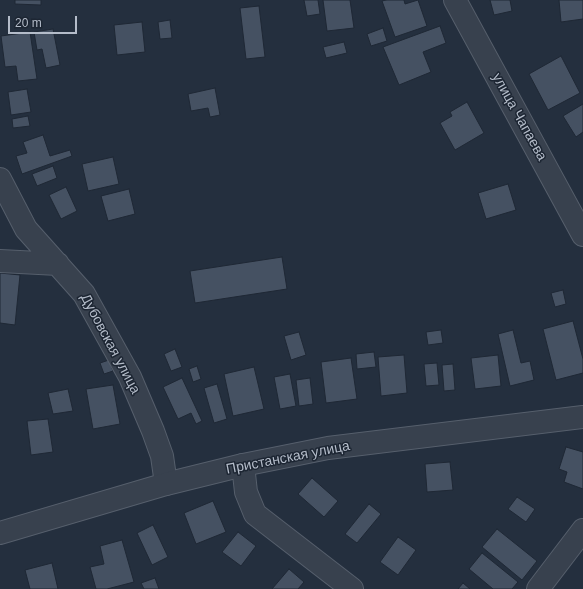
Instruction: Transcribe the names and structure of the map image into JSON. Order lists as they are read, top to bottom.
{
  "streets": {
    "street": ["улица Чапаева", "Дубовская улица", "Пристанская улица"]
  },
  "crossings": [
    ["Дубовская улица", "Пристанская улица"]
  ],
  "scale_bar": "20 m"
}
